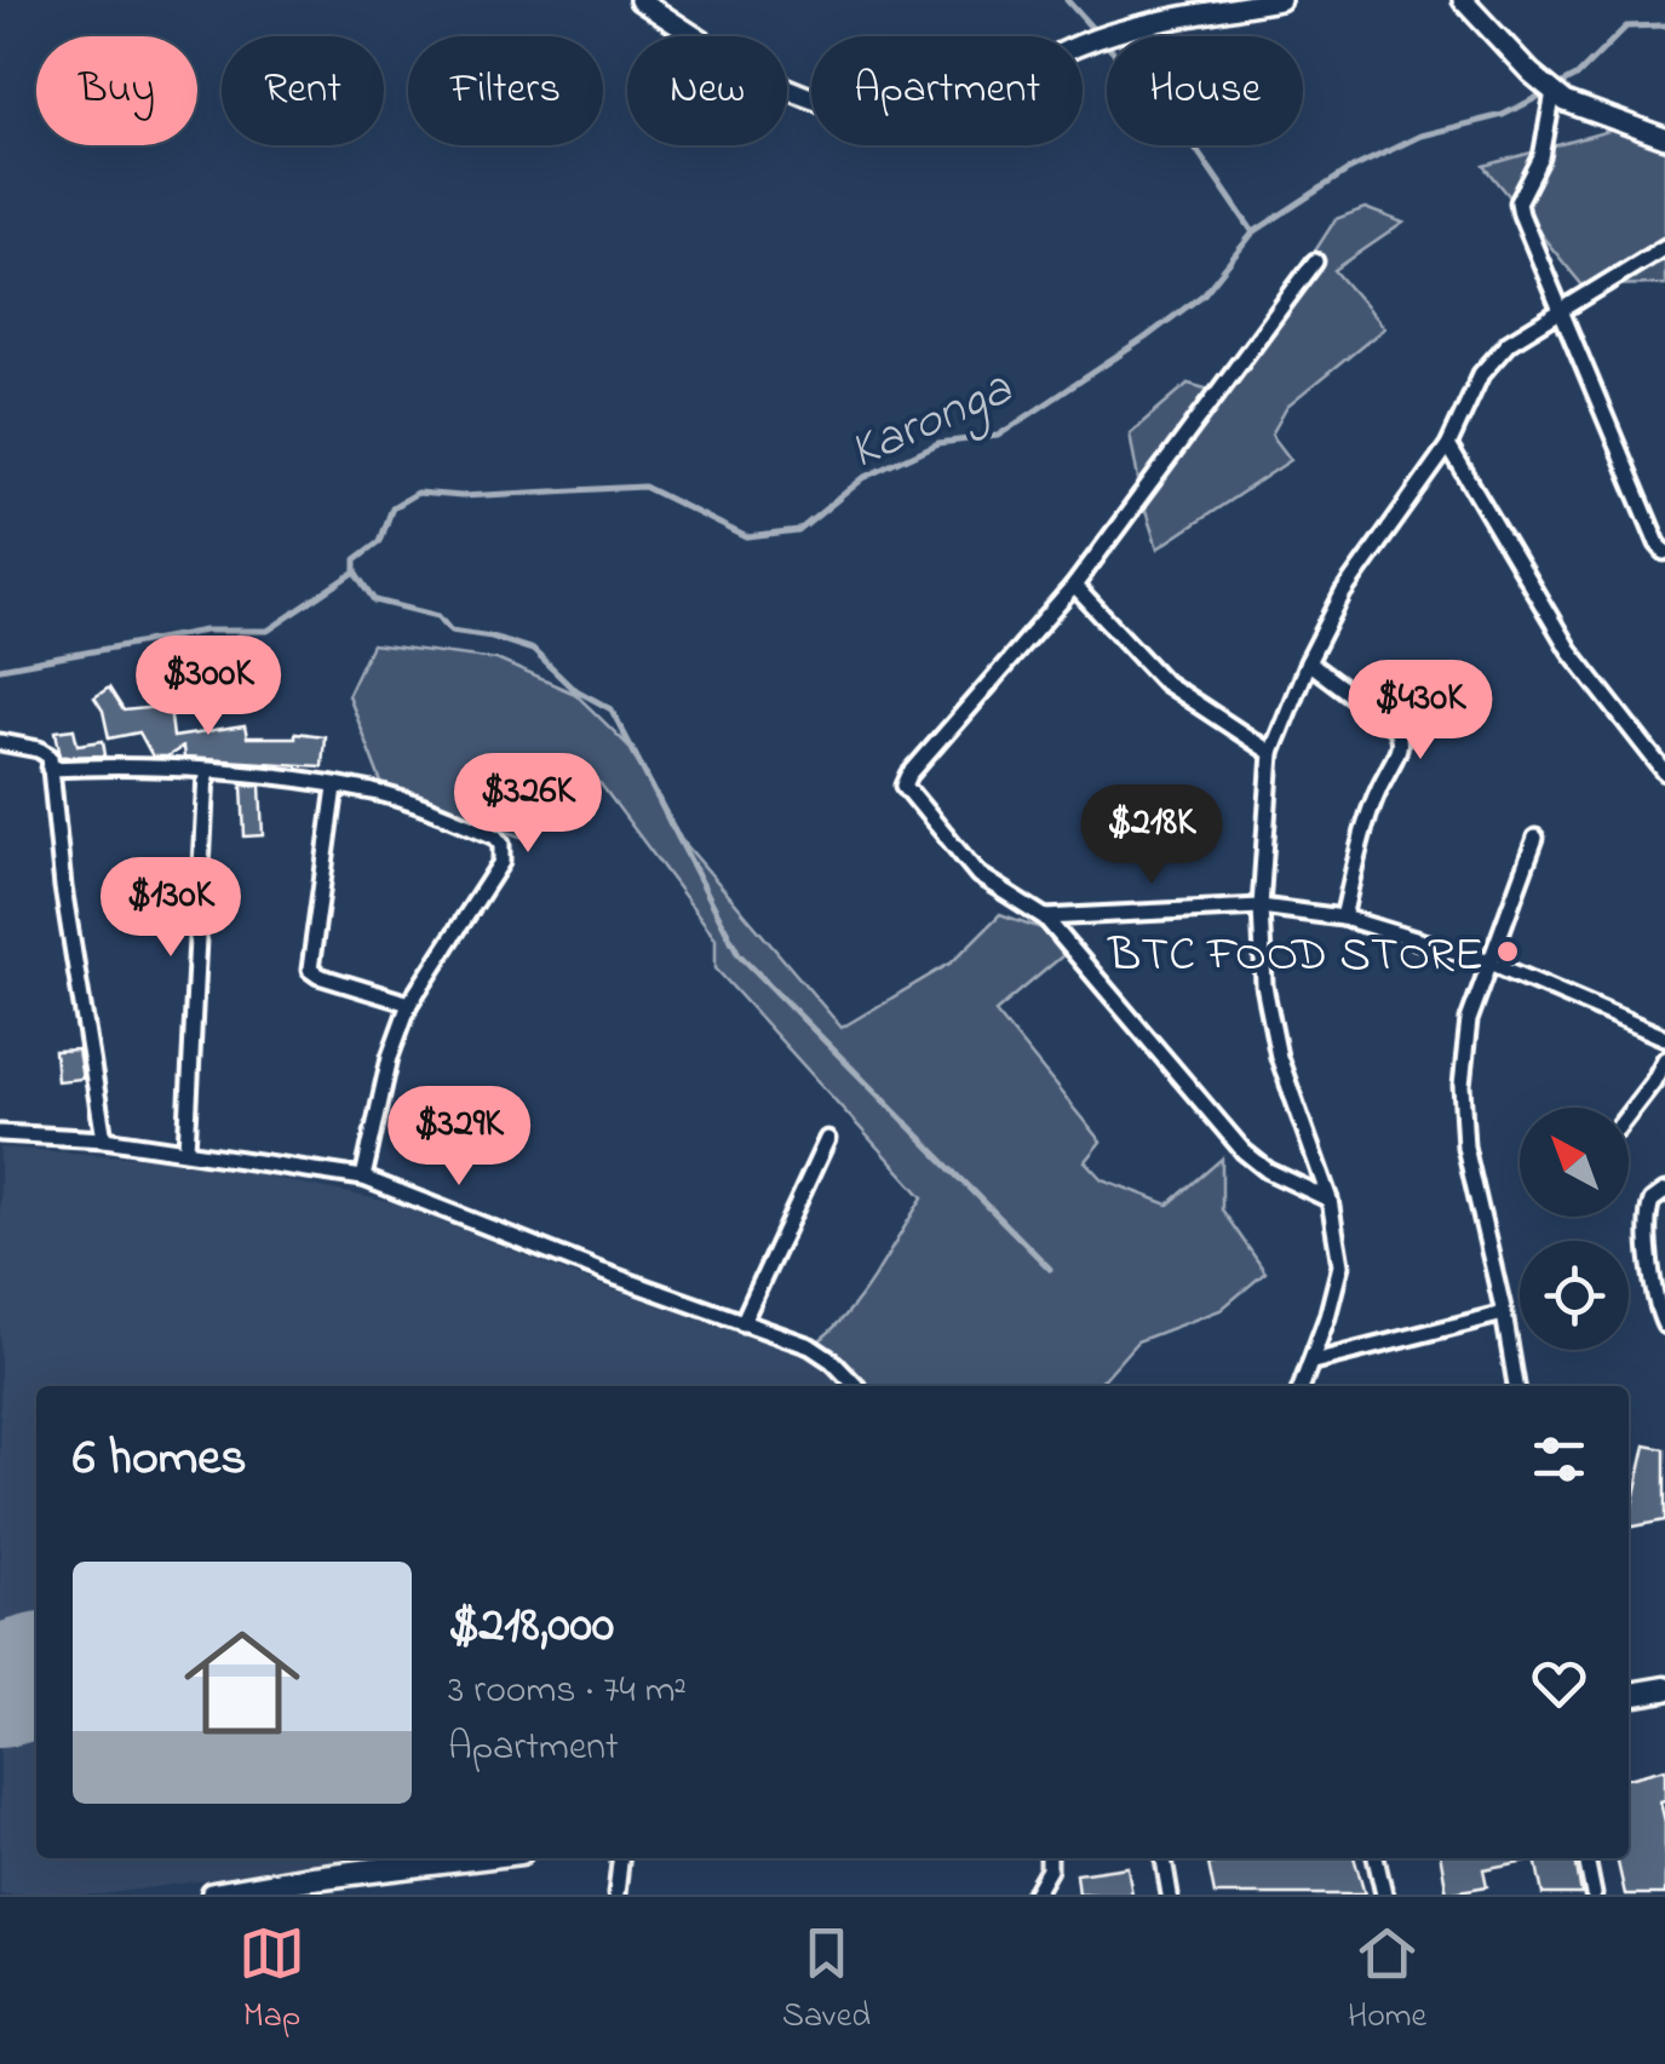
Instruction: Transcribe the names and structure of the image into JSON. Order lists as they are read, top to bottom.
{
  "water": ["Karonga"],
  "places": ["BTC FOOD STORE"],
  "north": "top left",
  "page": {
    "chip": [
      "Buy",
      "Rent",
      "Filters",
      "New",
      "Apartment",
      "House"
    ],
    "price": [
      "$300K",
      "$430K",
      "$326K",
      "$218K",
      "$130K",
      "$329K"
    ],
    "heading": "6 homes",
    "list": [
      {
        "name": "$218,000",
        "note": "3 rooms · 74 m² · Apartment"
      }
    ],
    "tabs": ["Map", "Saved", "Home"]
  }
}
